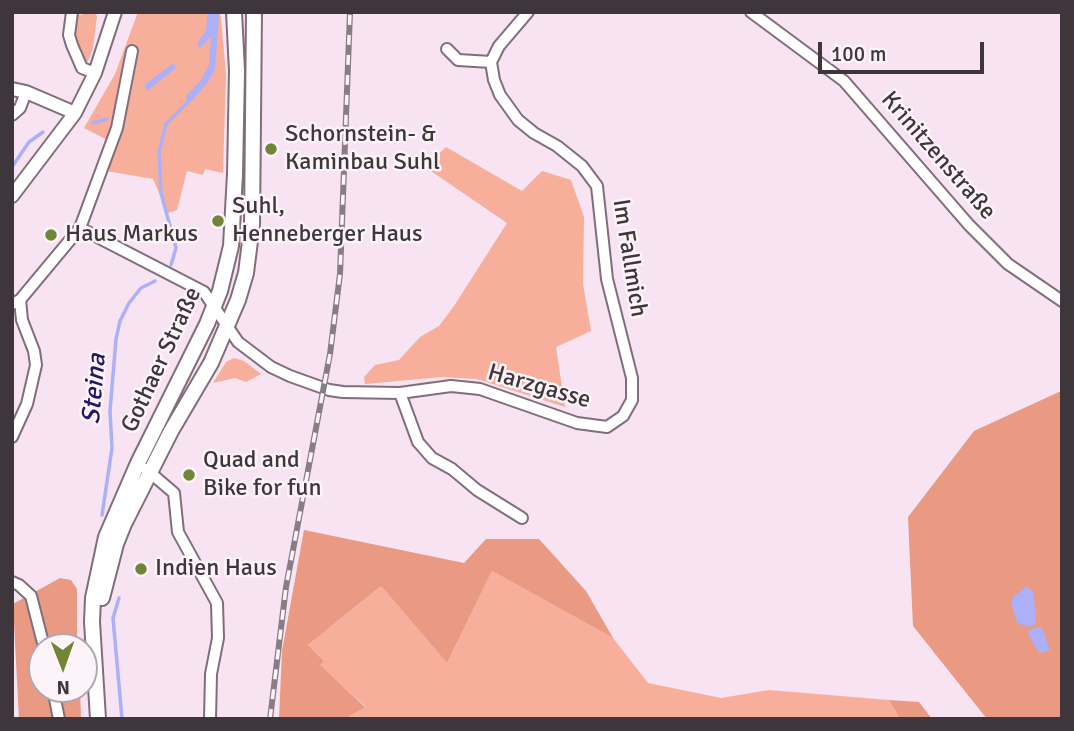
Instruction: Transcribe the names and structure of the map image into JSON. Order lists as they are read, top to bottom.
{
  "streets": {
    "main road": ["Gothaer Straße"],
    "street": ["Krinitzenstraße", "Im Fallmich", "Harzgasse"]
  },
  "crossings": [
    ["Im Fallmich", "Harzgasse"],
    ["Gothaer Straße", "Harzgasse"]
  ],
  "water": ["Steina"],
  "places": [
    "Schornstein- & Kaminbau Suhl",
    "Suhl, Henneberger Haus",
    "Haus Markus",
    "Quad and Bike for fun",
    "Indien Haus"
  ],
  "scale_bar": "100 m",
  "north": "bottom"
}
